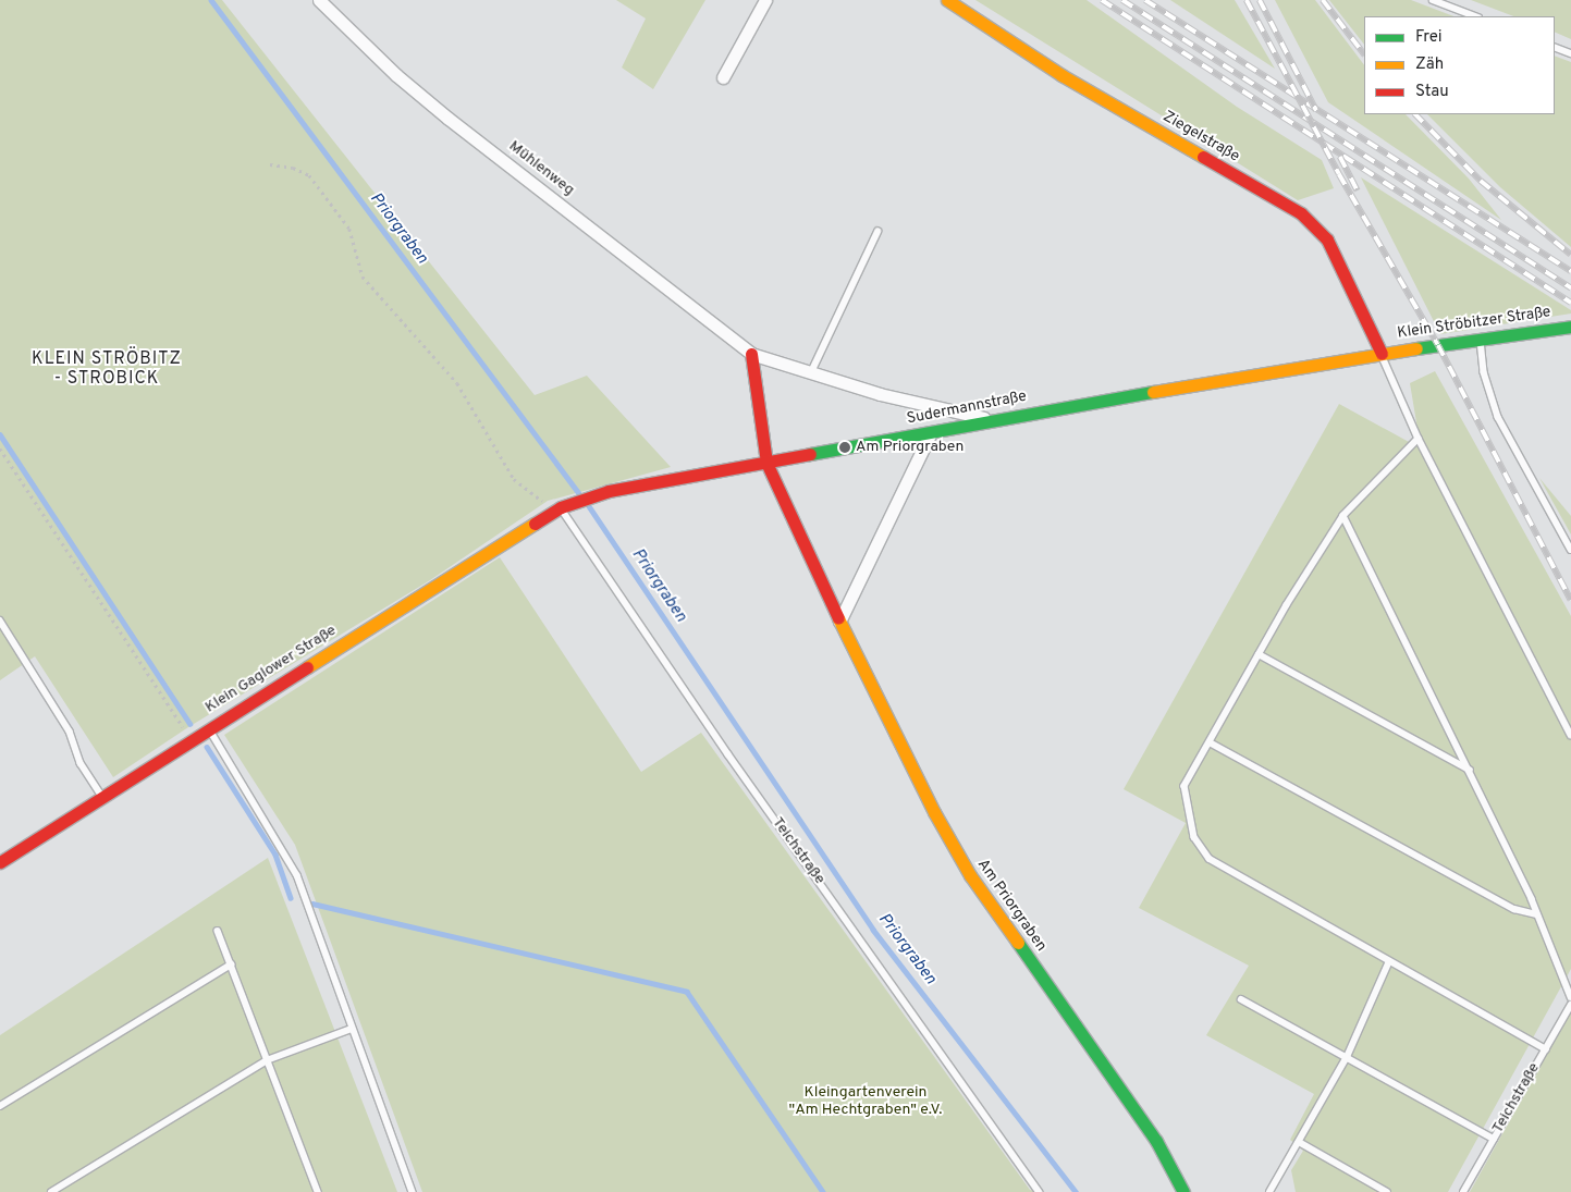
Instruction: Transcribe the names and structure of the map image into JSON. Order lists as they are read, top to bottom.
{
  "streets": {
    "street": [
      "Ziegelstraße",
      "Mühlenweg",
      "Klein Ströbitzer Straße",
      "Sudermannstraße",
      "Klein Gaglower Straße",
      "Am Priorgraben"
    ],
    "lane": ["Teichstraße"]
  },
  "crossings": [
    ["Ziegelstraße", "Klein Ströbitzer Straße"],
    ["Ziegelstraße", "Sudermannstraße"],
    ["Mühlenweg", "Sudermannstraße"],
    ["Klein Ströbitzer Straße", "Sudermannstraße"],
    ["Sudermannstraße", "Klein Gaglower Straße"],
    ["Sudermannstraße", "Teichstraße"],
    ["Sudermannstraße", "Am Priorgraben"],
    ["Klein Gaglower Straße", "Teichstraße"]
  ],
  "districts": ["KLEIN STRÖBITZ - STROBICK"],
  "water": ["Priorgraben"],
  "parks": ["Kleingartenverein \"Am Hechtgraben\" e.V."],
  "places": ["Am Priorgraben"],
  "legend": ["Frei", "Zäh", "Stau"]
}
